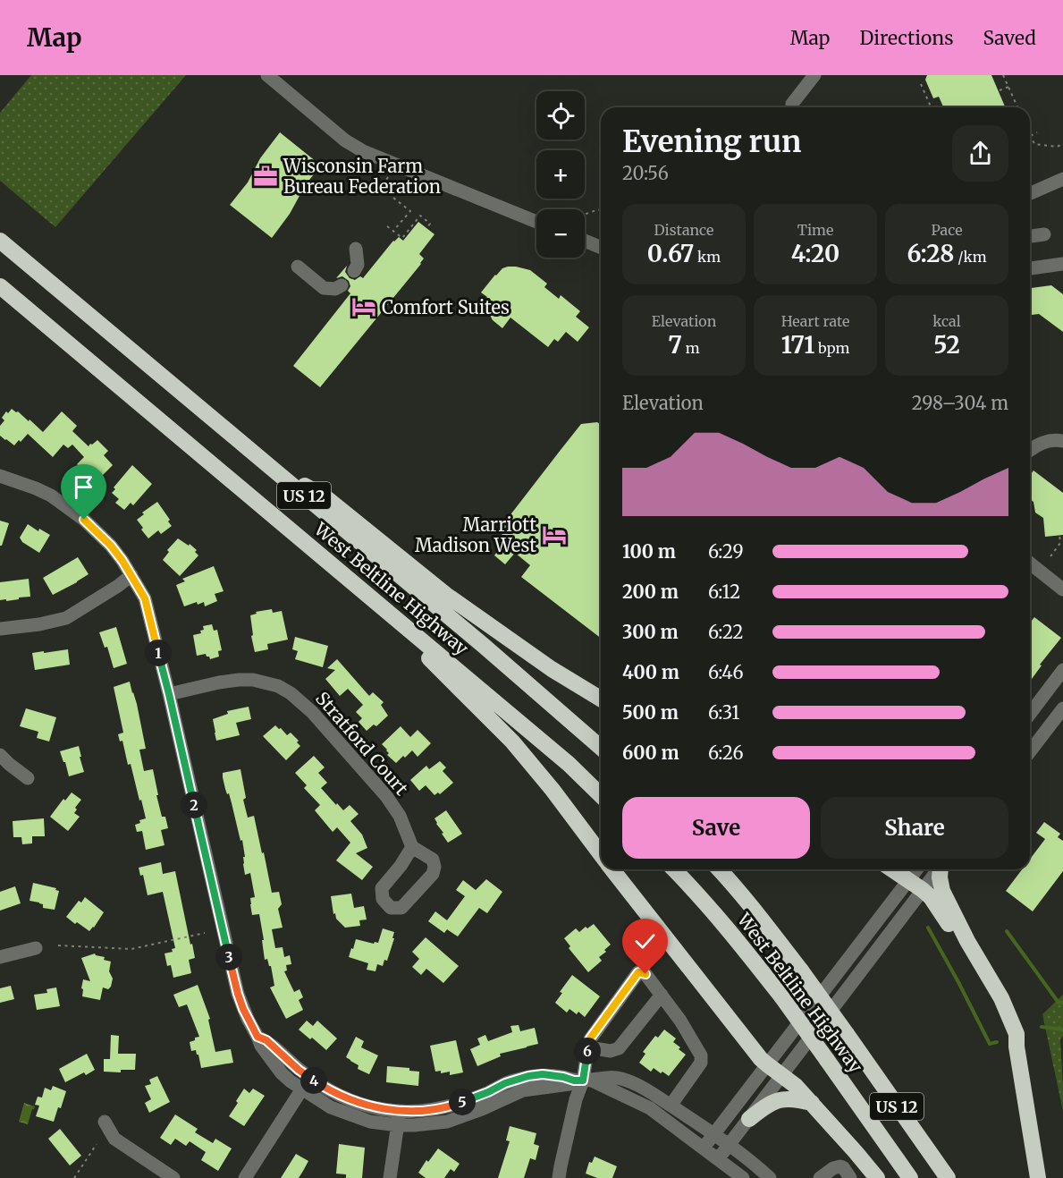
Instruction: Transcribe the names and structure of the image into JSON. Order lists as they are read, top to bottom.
{
  "streets": {
    "highway": ["US 12", "West Beltline Highway"],
    "street": ["Stratford Court"]
  },
  "places": {
    "office": ["Wisconsin Farm Bureau Federation"],
    "hotel": ["Comfort Suites", "Marriott Madison West"]
  },
  "page": {
    "header": "Map",
    "nav": ["Map", "Directions", "Saved"],
    "map_buttons": ["+", "−"],
    "heading": ["Evening run", "20:56"],
    "stats": [
      ["Distance", "0.67 km"],
      ["Time", "4:20"],
      ["Pace", "6:28 /km"],
      ["Elevation", "7 m"],
      ["Heart rate", "171 bpm"],
      ["kcal", "52"]
    ],
    "chart": ["Elevation", "298–304 m"],
    "list": [
      {
        "name": "100 m",
        "note": "6:29"
      },
      {
        "name": "200 m",
        "note": "6:12"
      },
      {
        "name": "300 m",
        "note": "6:22"
      },
      {
        "name": "400 m",
        "note": "6:46"
      },
      {
        "name": "500 m",
        "note": "6:31"
      },
      {
        "name": "600 m",
        "note": "6:26"
      }
    ],
    "pins": [
      "1",
      "2",
      "3",
      "6",
      "4",
      "5"
    ],
    "buttons": ["Save", "Share"]
  }
}
